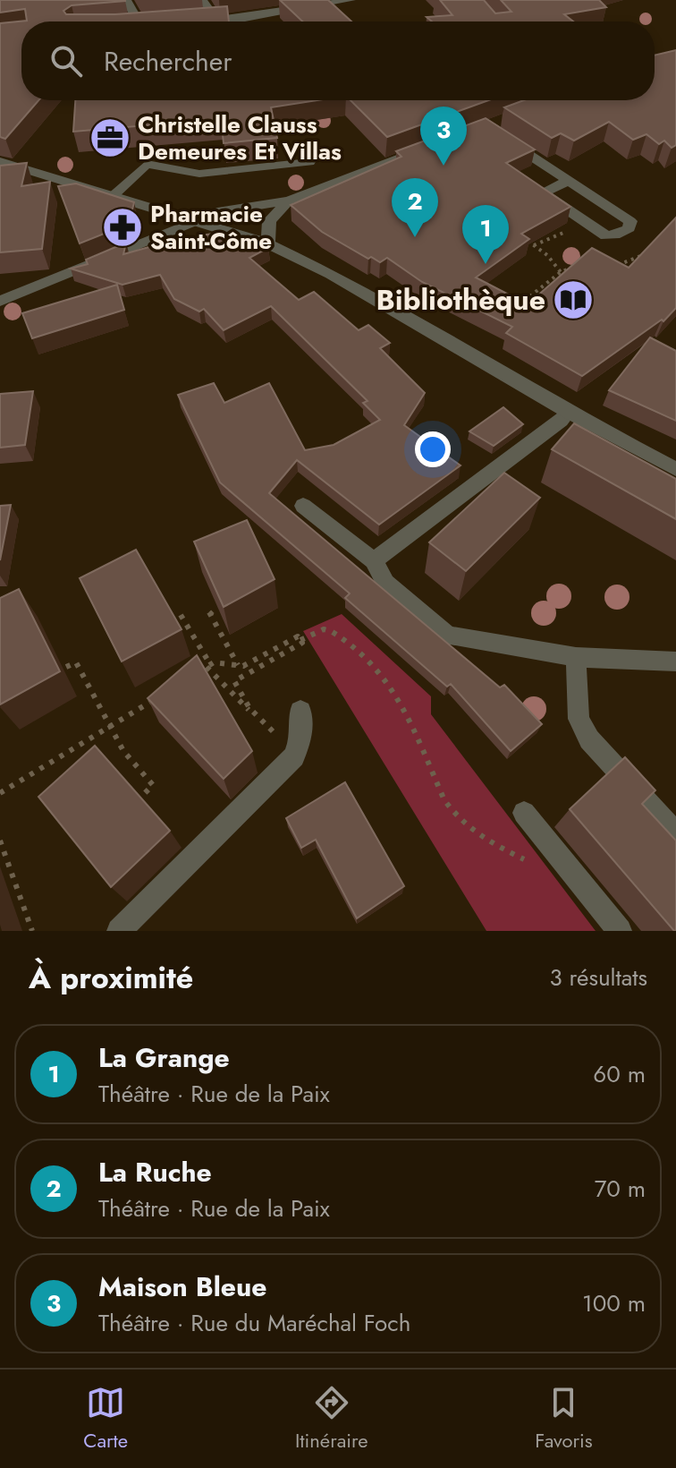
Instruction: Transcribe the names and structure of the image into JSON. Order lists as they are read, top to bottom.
{
  "places": {
    "office": ["Christelle Clauss Demeures Et Villas"],
    "pharmacy": ["Pharmacie Saint-Côme"],
    "library": ["Bibliothèque"]
  },
  "page": {
    "search": "Rechercher",
    "pins": ["3", "2", "1"],
    "heading": ["À proximité", "3 résultats"],
    "list": [
      {
        "mark": "1",
        "name": "La Grange",
        "note": "Théâtre · Rue de la Paix",
        "value": "60 m"
      },
      {
        "mark": "2",
        "name": "La Ruche",
        "note": "Théâtre · Rue de la Paix",
        "value": "70 m"
      },
      {
        "mark": "3",
        "name": "Maison Bleue",
        "note": "Théâtre · Rue du Maréchal Foch",
        "value": "100 m"
      }
    ],
    "nav": ["Carte", "Itinéraire", "Favoris"]
  }
}
